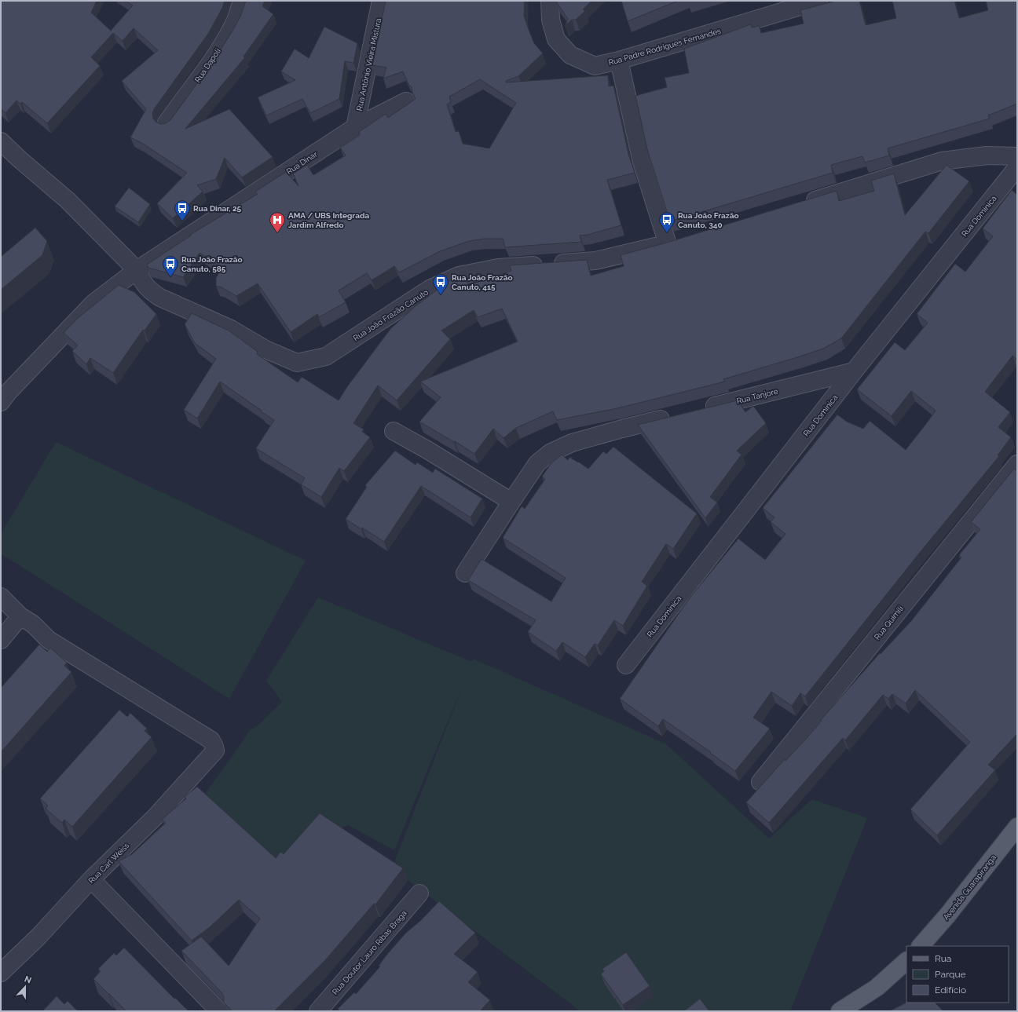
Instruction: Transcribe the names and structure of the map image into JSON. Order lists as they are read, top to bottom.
{
  "streets": {
    "main road": ["Avenida Guarapiranga"],
    "street": [
      "Rua Padre Rodrigues Fernandes",
      "Rua Antônio Vieira Mistura",
      "Rua Dapoli",
      "Rua Dinar",
      "Rua Dominica",
      "Rua João Frazão Canuto",
      "Rua Tanjore",
      "Rua Quimili",
      "Rua Carl Weiss",
      "Rua Doutor Lauro Ribas Braga"
    ]
  },
  "crossings": [
    ["Rua Padre Rodrigues Fernandes", "Rua João Frazão Canuto"],
    ["Rua Antônio Vieira Mistura", "Rua Dinar"],
    ["Rua Dinar", "Rua João Frazão Canuto"],
    ["Rua Dominica", "Rua Tanjore"]
  ],
  "places": {
    "bus stop": [
      "Rua Dinar, 25",
      "Rua João Frazão Canuto, 340",
      "Rua João Frazão Canuto, 585",
      "Rua João Frazão Canuto, 415"
    ],
    "hospital": ["AMA / UBS Integrada Jardim Alfredo"]
  },
  "legend": ["Rua", "Parque", "Edifício"],
  "north": "top"
}
